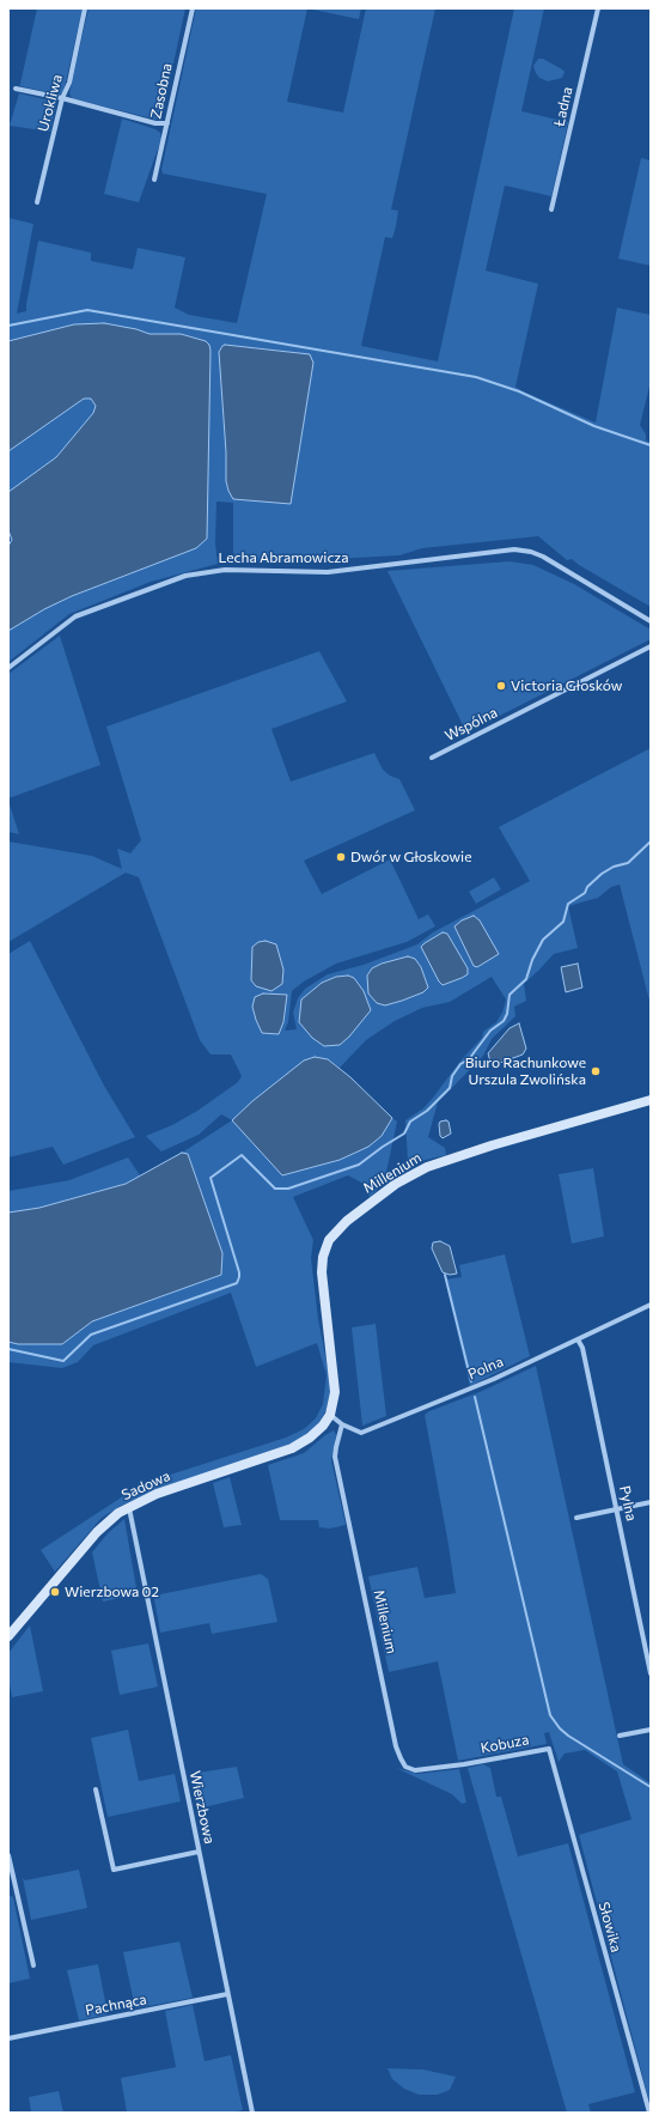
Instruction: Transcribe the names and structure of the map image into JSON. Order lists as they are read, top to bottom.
{
  "streets": {
    "street": [
      "Zasobna",
      "Urokliwa",
      "Ładna",
      "Lecha Abramowicza",
      "Wspólna",
      "Millenium",
      "Polna",
      "Sadowa",
      "Pylna",
      "Kobuza",
      "Wierzbowa",
      "Słowika",
      "Pachnąca"
    ]
  },
  "crossings": [
    ["Millenium", "Polna"],
    ["Millenium", "Sadowa"],
    ["Millenium", "Kobuza"],
    ["Polna", "Sadowa"],
    ["Polna", "Pylna"],
    ["Sadowa", "Wierzbowa"],
    ["Kobuza", "Słowika"],
    ["Wierzbowa", "Pachnąca"]
  ],
  "places": [
    "Victoria Głosków",
    "Dwór w Głoskowie",
    "Biuro Rachunkowe Urszula Zwolińska",
    "Wierzbowa 02"
  ]
}
